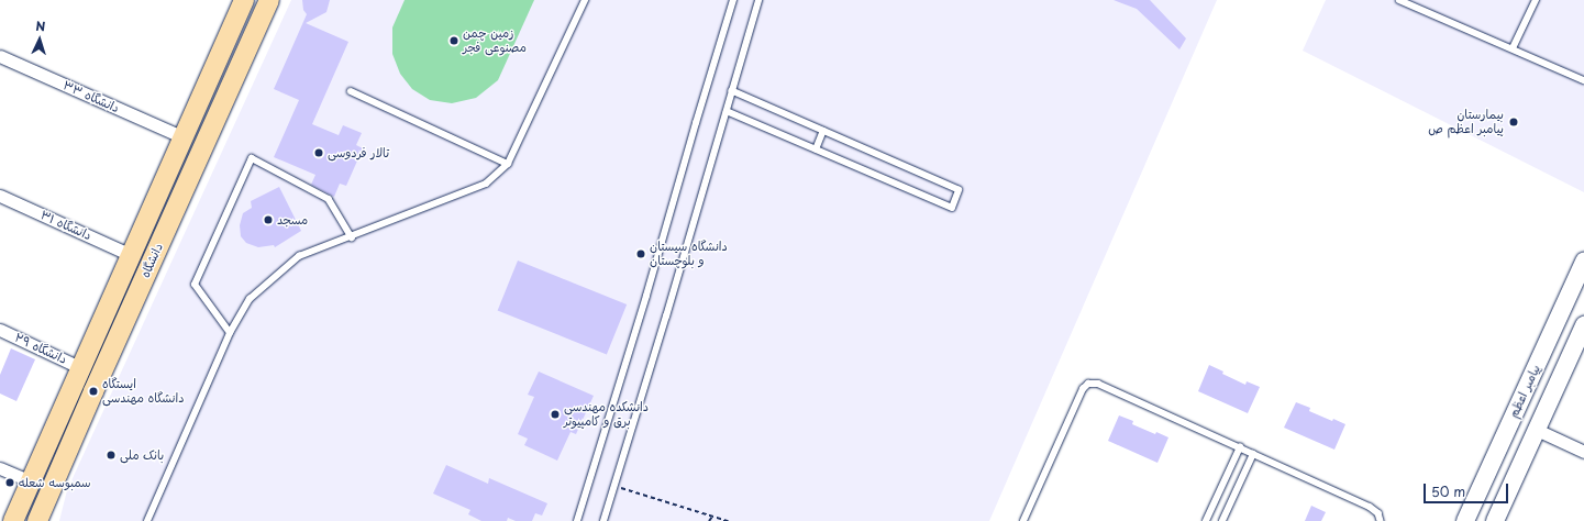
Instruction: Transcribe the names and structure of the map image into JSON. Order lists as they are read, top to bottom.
{
  "streets": {
    "main road": ["دانشگاه", "پیامبر اعظم"],
    "street": ["دانشگاه ۳۳", "دانشگاه ۳۱", "دانشگاه ۲۹"]
  },
  "crossings": [
    ["دانشگاه ۳۳", "دانشگاه"],
    ["دانشگاه ۳۱", "دانشگاه"],
    ["دانشگاه", "دانشگاه ۲۹"]
  ],
  "places": [
    "زمین چمن مصنوعی فجر",
    "بیمارستان پیامبر اعظم ص",
    "تالار فردوسی",
    "مسجد",
    "دانشگاه سیستان و بلوچستان",
    "ایستگاه دانشگاه مهندسی",
    "دانشکده مهندسی برق و کامپیوتر",
    "بانک ملی",
    "سمبوسه شعله"
  ],
  "scale_bar": "50 m",
  "north": "top"
}
